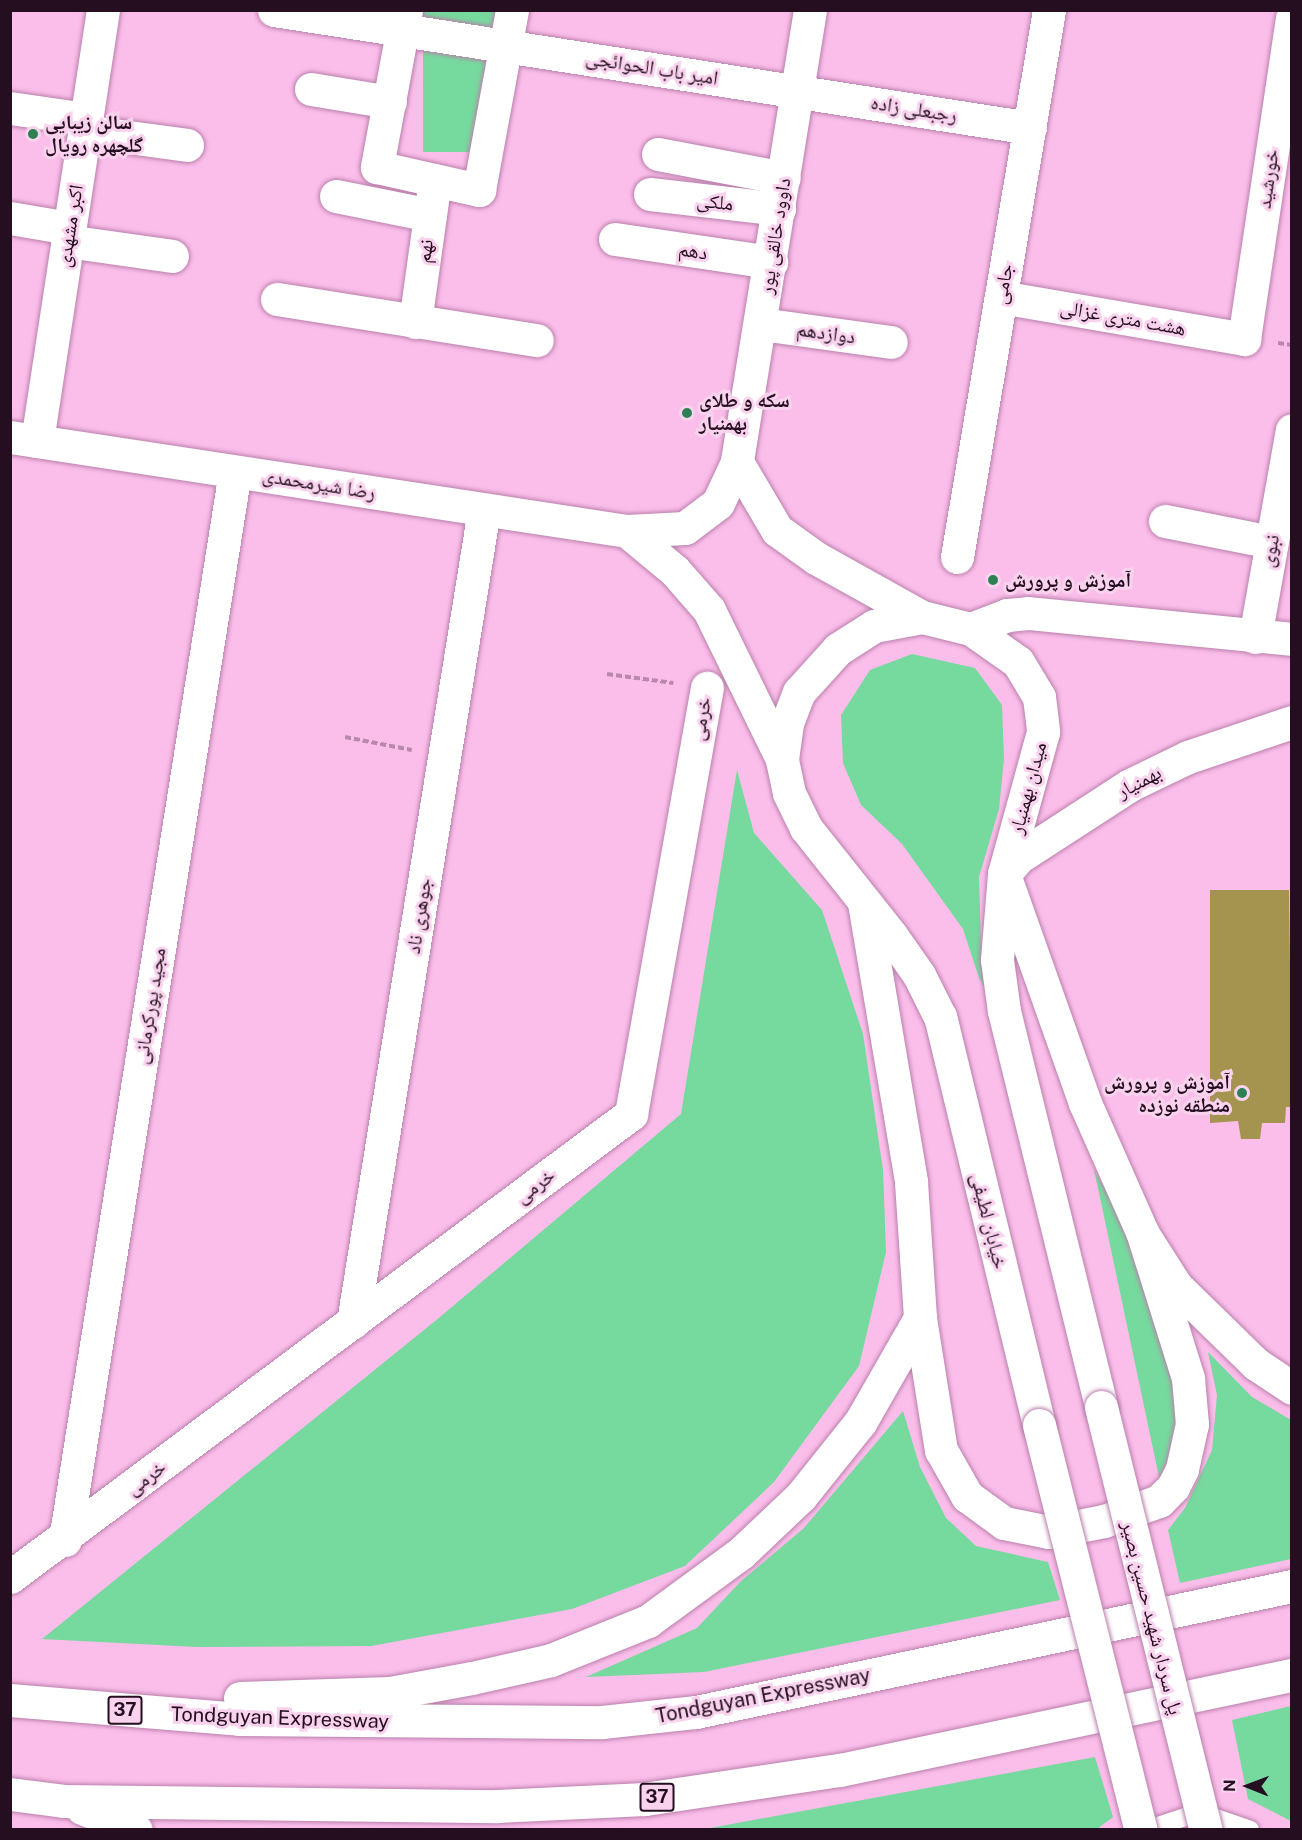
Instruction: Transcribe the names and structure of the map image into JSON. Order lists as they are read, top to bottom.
{
  "streets": {
    "main road": [
      "امیر باب الحوائجی",
      "رجبعلی زاده",
      "خورشید",
      "ملکی",
      "اکبر مشهدی",
      "داوود خالقی پور",
      "نهم",
      "دهم",
      "جامی",
      "هشت متری غزالی",
      "دوازدهم",
      "رضا شیرمحمدی",
      "نبوی",
      "خرمی",
      "بهمنیار",
      "میدان بهمنیار",
      "جوهری ناد",
      "مجید پورکرمانی",
      "خیابان لطیفی",
      "پل سردار شهید حسین بصیر",
      "Tondguyan Expressway",
      "37"
    ]
  },
  "crossings": [
    ["امیر باب الحوائجی", "رجبعلی زاده"],
    ["امیر باب الحوائجی", "داوود خالقی پور"],
    ["رجبعلی زاده", "داوود خالقی پور"],
    ["رجبعلی زاده", "جامی"],
    ["خورشید", "هشت متری غزالی"],
    ["ملکی", "داوود خالقی پور"],
    ["اکبر مشهدی", "رضا شیرمحمدی"],
    ["داوود خالقی پور", "دهم"],
    ["داوود خالقی پور", "دوازدهم"],
    ["داوود خالقی پور", "رضا شیرمحمدی"],
    ["جامی", "هشت متری غزالی"],
    ["رضا شیرمحمدی", "جوهری ناد"],
    ["رضا شیرمحمدی", "مجید پورکرمانی"],
    ["خرمی", "جوهری ناد"],
    ["خرمی", "مجید پورکرمانی"],
    ["بهمنیار", "میدان بهمنیار"],
    ["میدان بهمنیار", "خیابان لطیفی"],
    ["میدان بهمنیار", "پل سردار شهید حسین بصیر"]
  ],
  "places": [
    "سالن زیبایی گلچهره رویال",
    "سکه و طلای بهمنیار",
    "آموزش و پرورش",
    "آموزش و پرورش منطقه نوزده"
  ],
  "north": "left"
}
